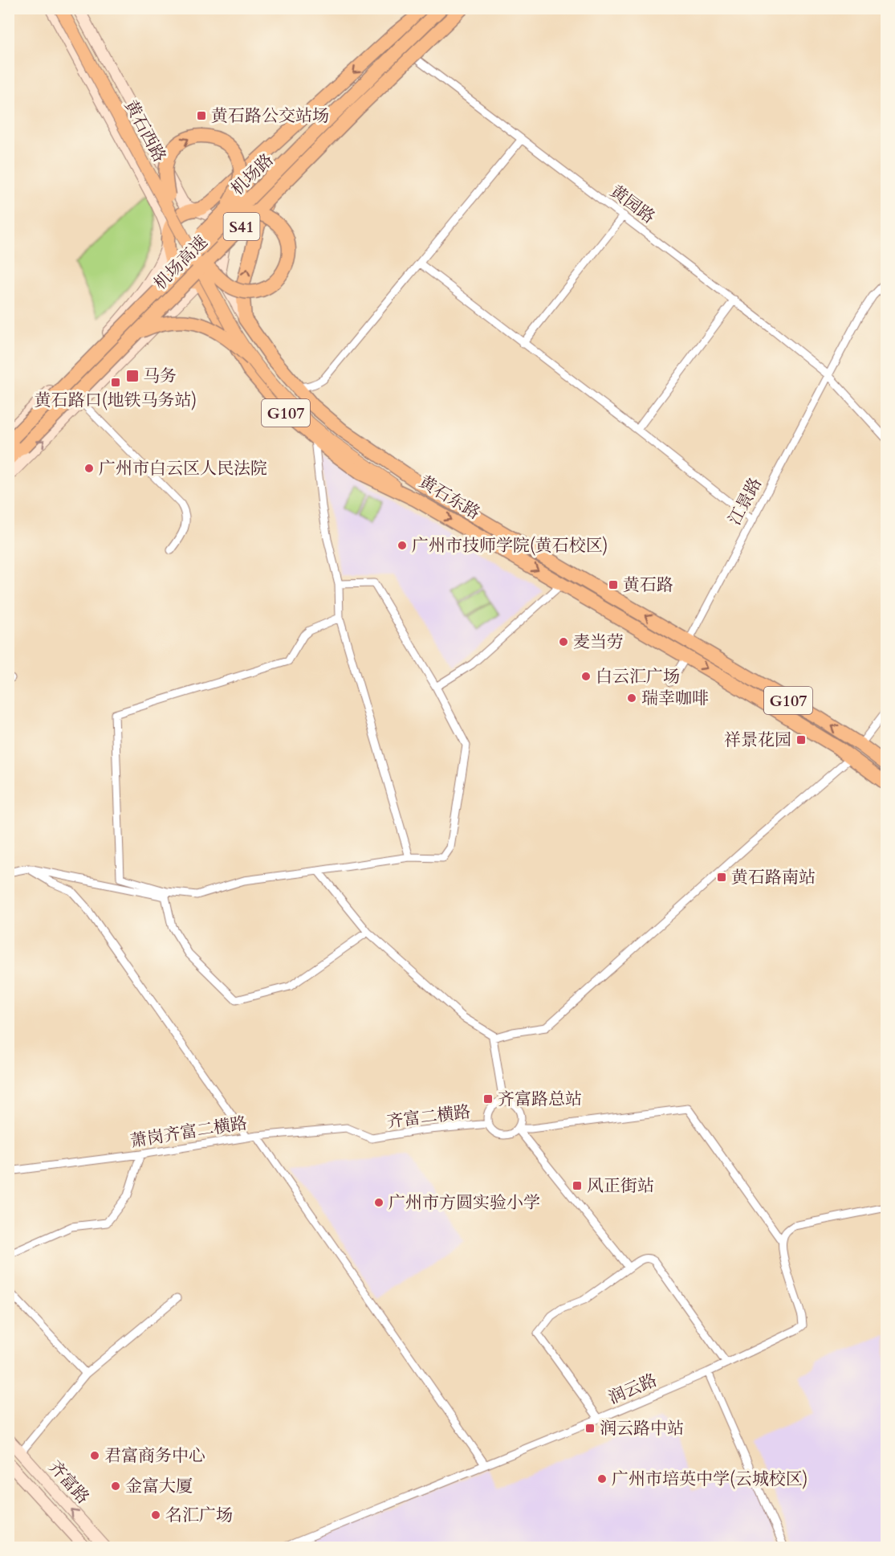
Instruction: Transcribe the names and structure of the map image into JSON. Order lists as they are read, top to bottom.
{
  "streets": {
    "highway": [
      "机场路",
      "S41",
      "机场高速",
      "G107",
      "黄石东路"
    ],
    "main road": ["黄石西路", "齐富路"],
    "street": [
      "黄园路",
      "江景路",
      "齐富二横路",
      "萧岗齐富二横路",
      "润云路"
    ]
  },
  "crossings": [
    ["黄石西路", "机场路"],
    ["黄石西路", "G107"],
    ["黄石西路", "黄石东路"],
    ["机场路", "黄园路"],
    ["机场路", "机场高速"],
    ["机场路", "G107"],
    ["机场路", "黄石东路"],
    ["黄园路", "江景路"],
    ["G107", "黄石东路"],
    ["黄石东路", "江景路"],
    ["齐富二横路", "萧岗齐富二横路"]
  ],
  "places": {
    "transit": [
      "黄石路公交站场",
      "马务",
      "黄石路口(地铁马务站)",
      "黄石路",
      "祥景花园",
      "黄石路南站",
      "齐富路总站",
      "风正街站",
      "润云路中站"
    ],
    "other": [
      "广州市白云区人民法院",
      "广州市技师学院(黄石校区)",
      "麦当劳",
      "白云汇广场",
      "瑞幸咖啡",
      "广州市方圆实验小学",
      "君富商务中心",
      "广州市培英中学(云城校区)",
      "金富大厦",
      "名汇广场"
    ]
  }
}
